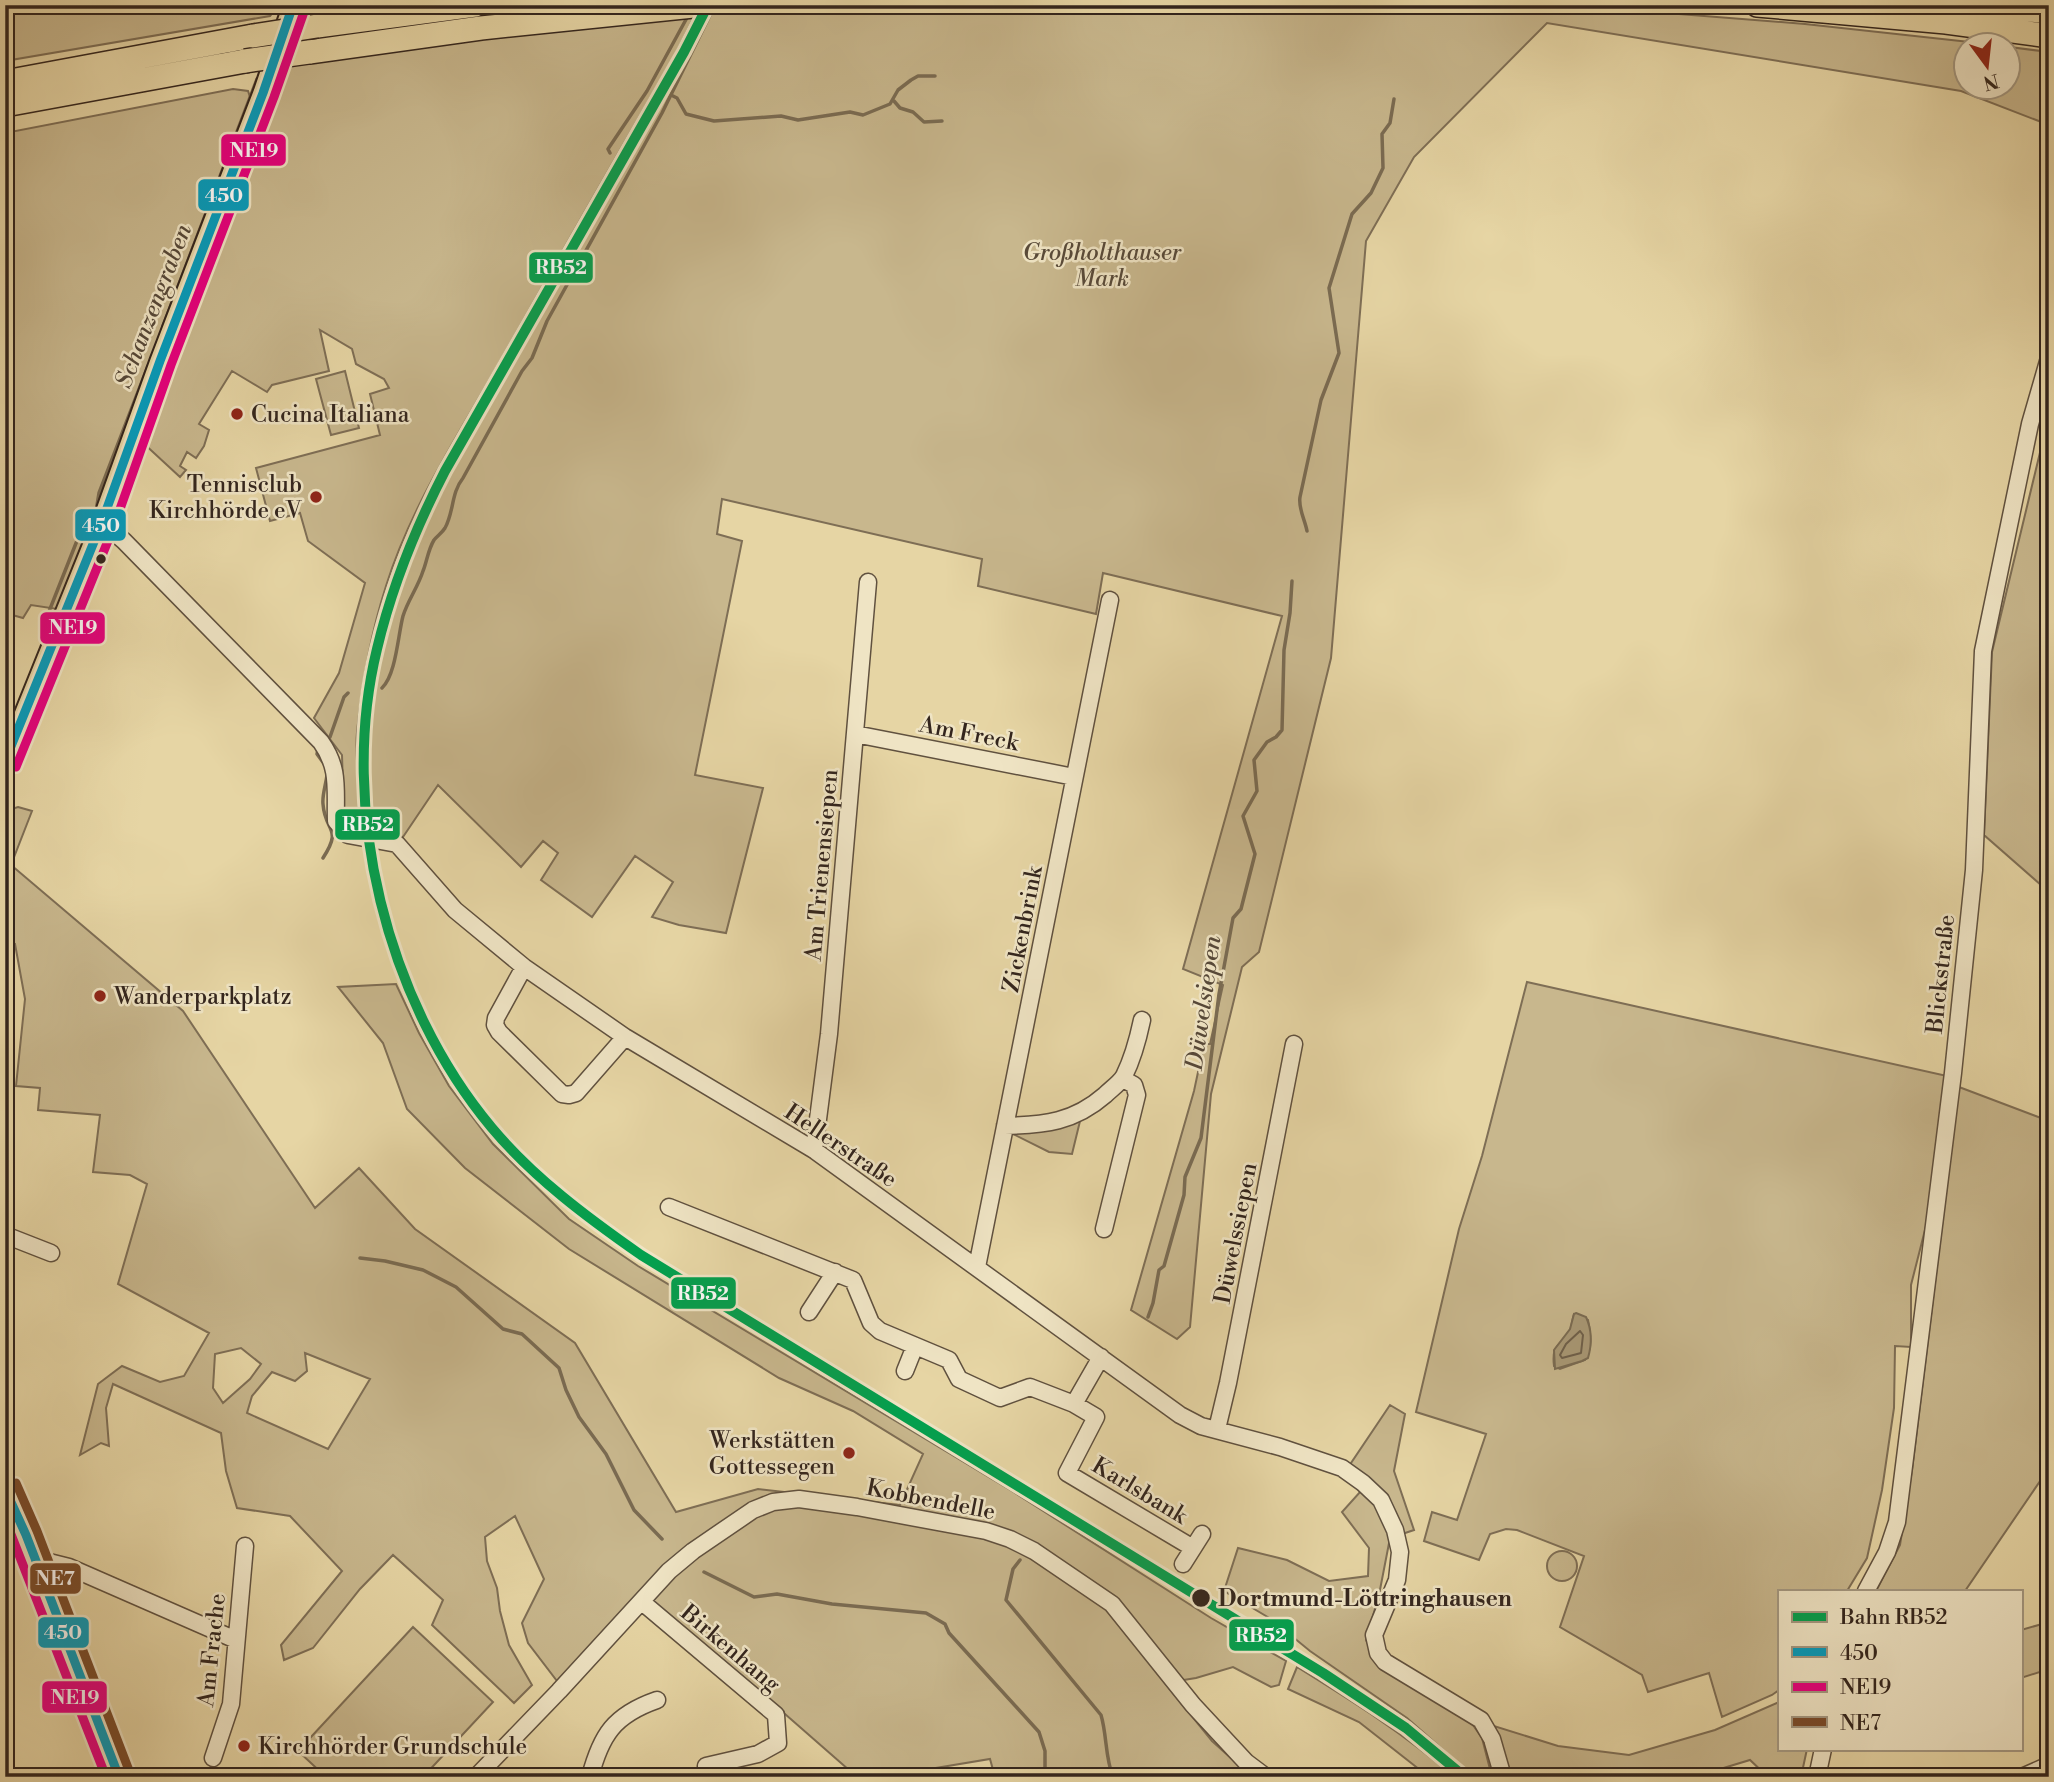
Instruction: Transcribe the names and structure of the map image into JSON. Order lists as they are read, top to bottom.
{
  "streets": {
    "street": [
      "Am Freck",
      "Am Trienensiepen",
      "Zickenbrink",
      "Blickstraße",
      "Hellerstraße",
      "Düwelssiepen",
      "Karlsbank",
      "Kobbendelle",
      "Birkenhang",
      "Am Frache"
    ]
  },
  "crossings": [
    ["Am Freck", "Am Trienensiepen"],
    ["Am Freck", "Zickenbrink"],
    ["Am Trienensiepen", "Hellerstraße"],
    ["Zickenbrink", "Hellerstraße"],
    ["Hellerstraße", "Düwelssiepen"],
    ["Kobbendelle", "Birkenhang"]
  ],
  "water": ["Schanzengraben", "Düwelsiepen"],
  "parks": ["Großholthauser Mark"],
  "places": [
    "Cucina Italiana",
    "Tennisclub Kirchhörde eV",
    "Wanderparkplatz",
    "Werkstätten Gottessegen",
    "Dortmund-Löttringhausen",
    "Kirchhörder Grundschule"
  ],
  "lines": [
    "rail line RB52",
    "transit line 450",
    "transit line NE19",
    "transit line NE7"
  ],
  "legend": [
    "Bahn RB52",
    "450",
    "NE19",
    "NE7"
  ],
  "north": "bottom"
}
